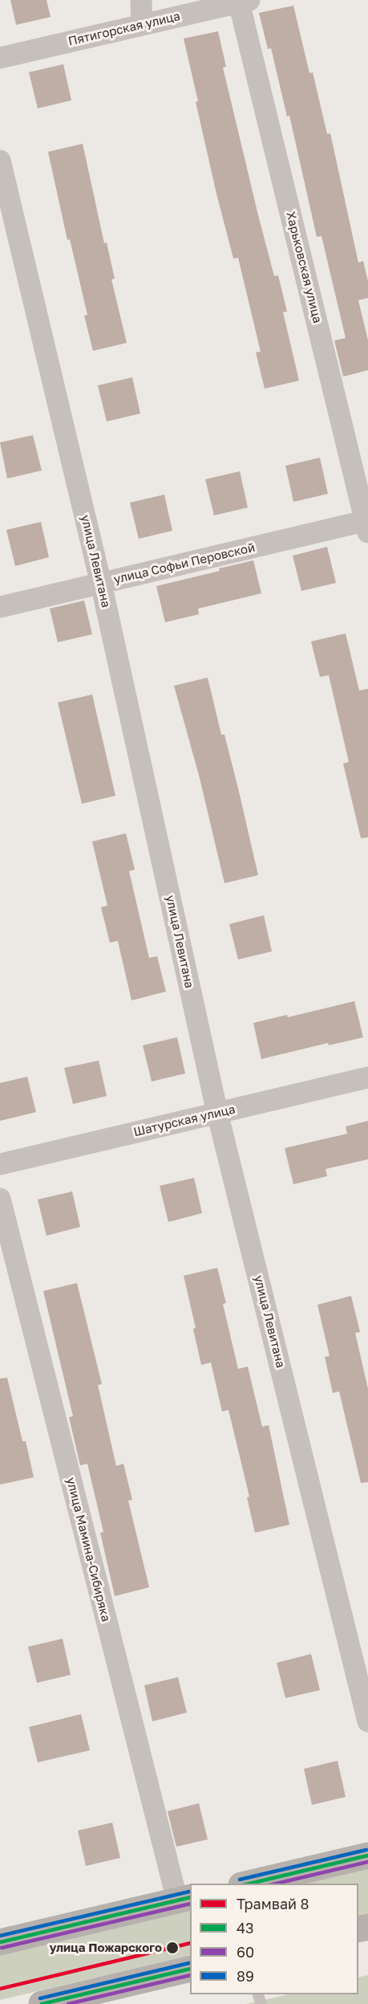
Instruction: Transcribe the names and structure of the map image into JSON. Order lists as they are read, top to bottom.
{
  "streets": {
    "street": [
      "Пятигорская улица",
      "Харьковская улица",
      "улица Левитана",
      "улица Софьи Перовской",
      "Шатурская улица",
      "улица Мамина-Сибиряка"
    ]
  },
  "crossings": [
    ["Пятигорская улица", "Харьковская улица"],
    ["Харьковская улица", "улица Софьи Перовской"],
    ["улица Левитана", "улица Софьи Перовской"],
    ["улица Левитана", "Шатурская улица"]
  ],
  "places": ["улица Пожарского"],
  "lines": [
    "transit line 89",
    "transit line 43",
    "transit line 60",
    "tram line 8"
  ],
  "legend": [
    "Трамвай 8",
    "43",
    "60",
    "89"
  ]
}
